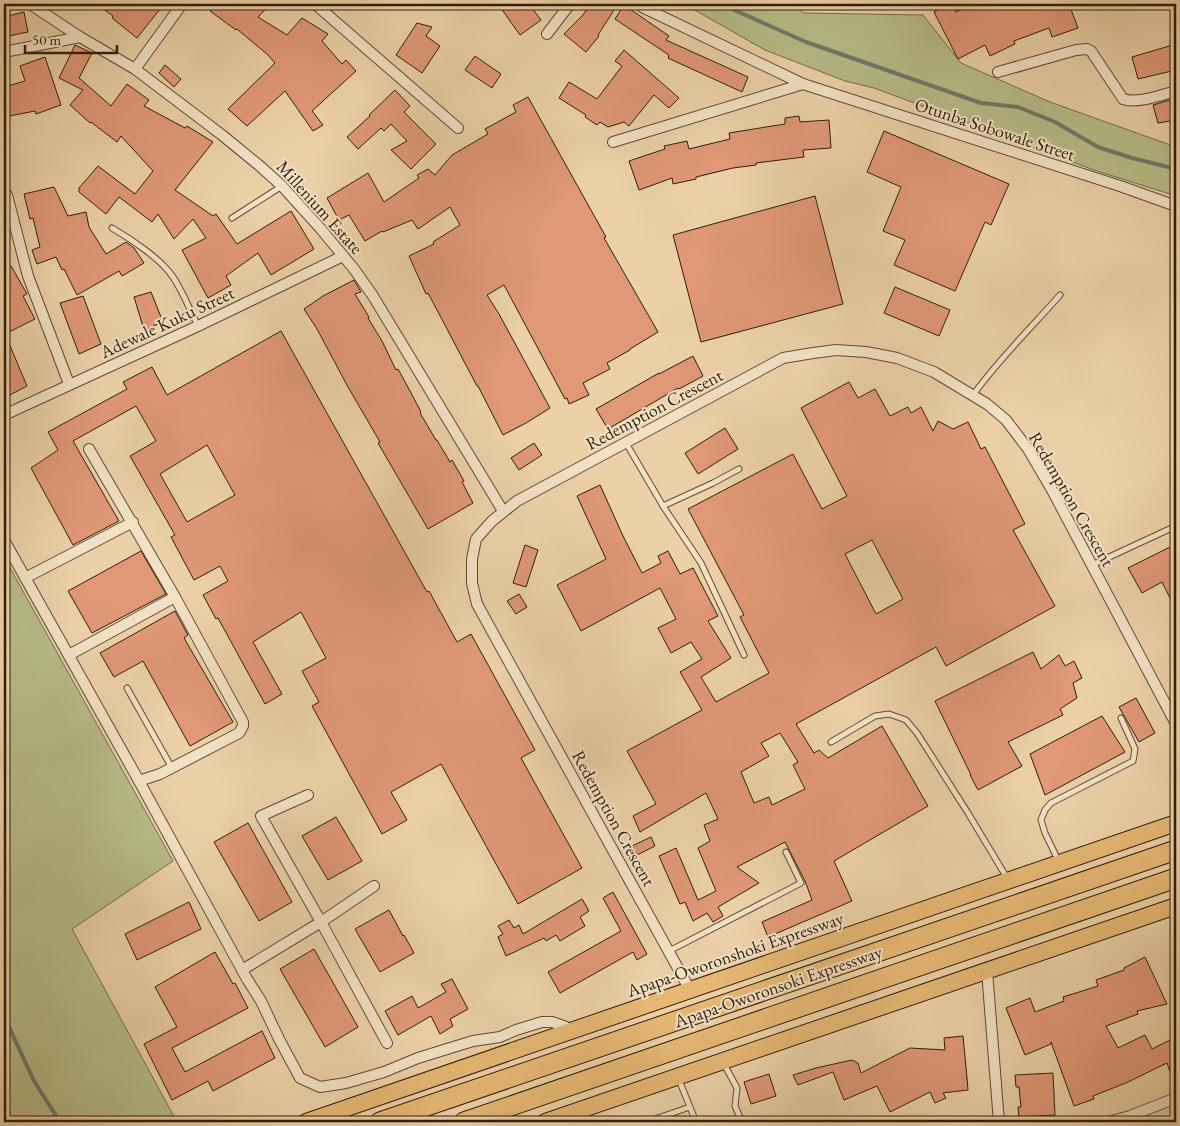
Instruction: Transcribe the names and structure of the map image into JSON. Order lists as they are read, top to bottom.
{
  "streets": {
    "highway": ["Apapa-Oworonsoki Expressway"],
    "main road": ["Apapa-Oworonshoki Expressway"],
    "street": [
      "Otunba Sobowale Street",
      "Millenium Estate",
      "Adewale Kuku Street",
      "Redemption Crescent"
    ]
  },
  "crossings": [
    ["Millenium Estate", "Adewale Kuku Street"],
    ["Millenium Estate", "Redemption Crescent"],
    ["Redemption Crescent", "Apapa-Oworonshoki Expressway"]
  ],
  "scale_bar": "50 m"
}
